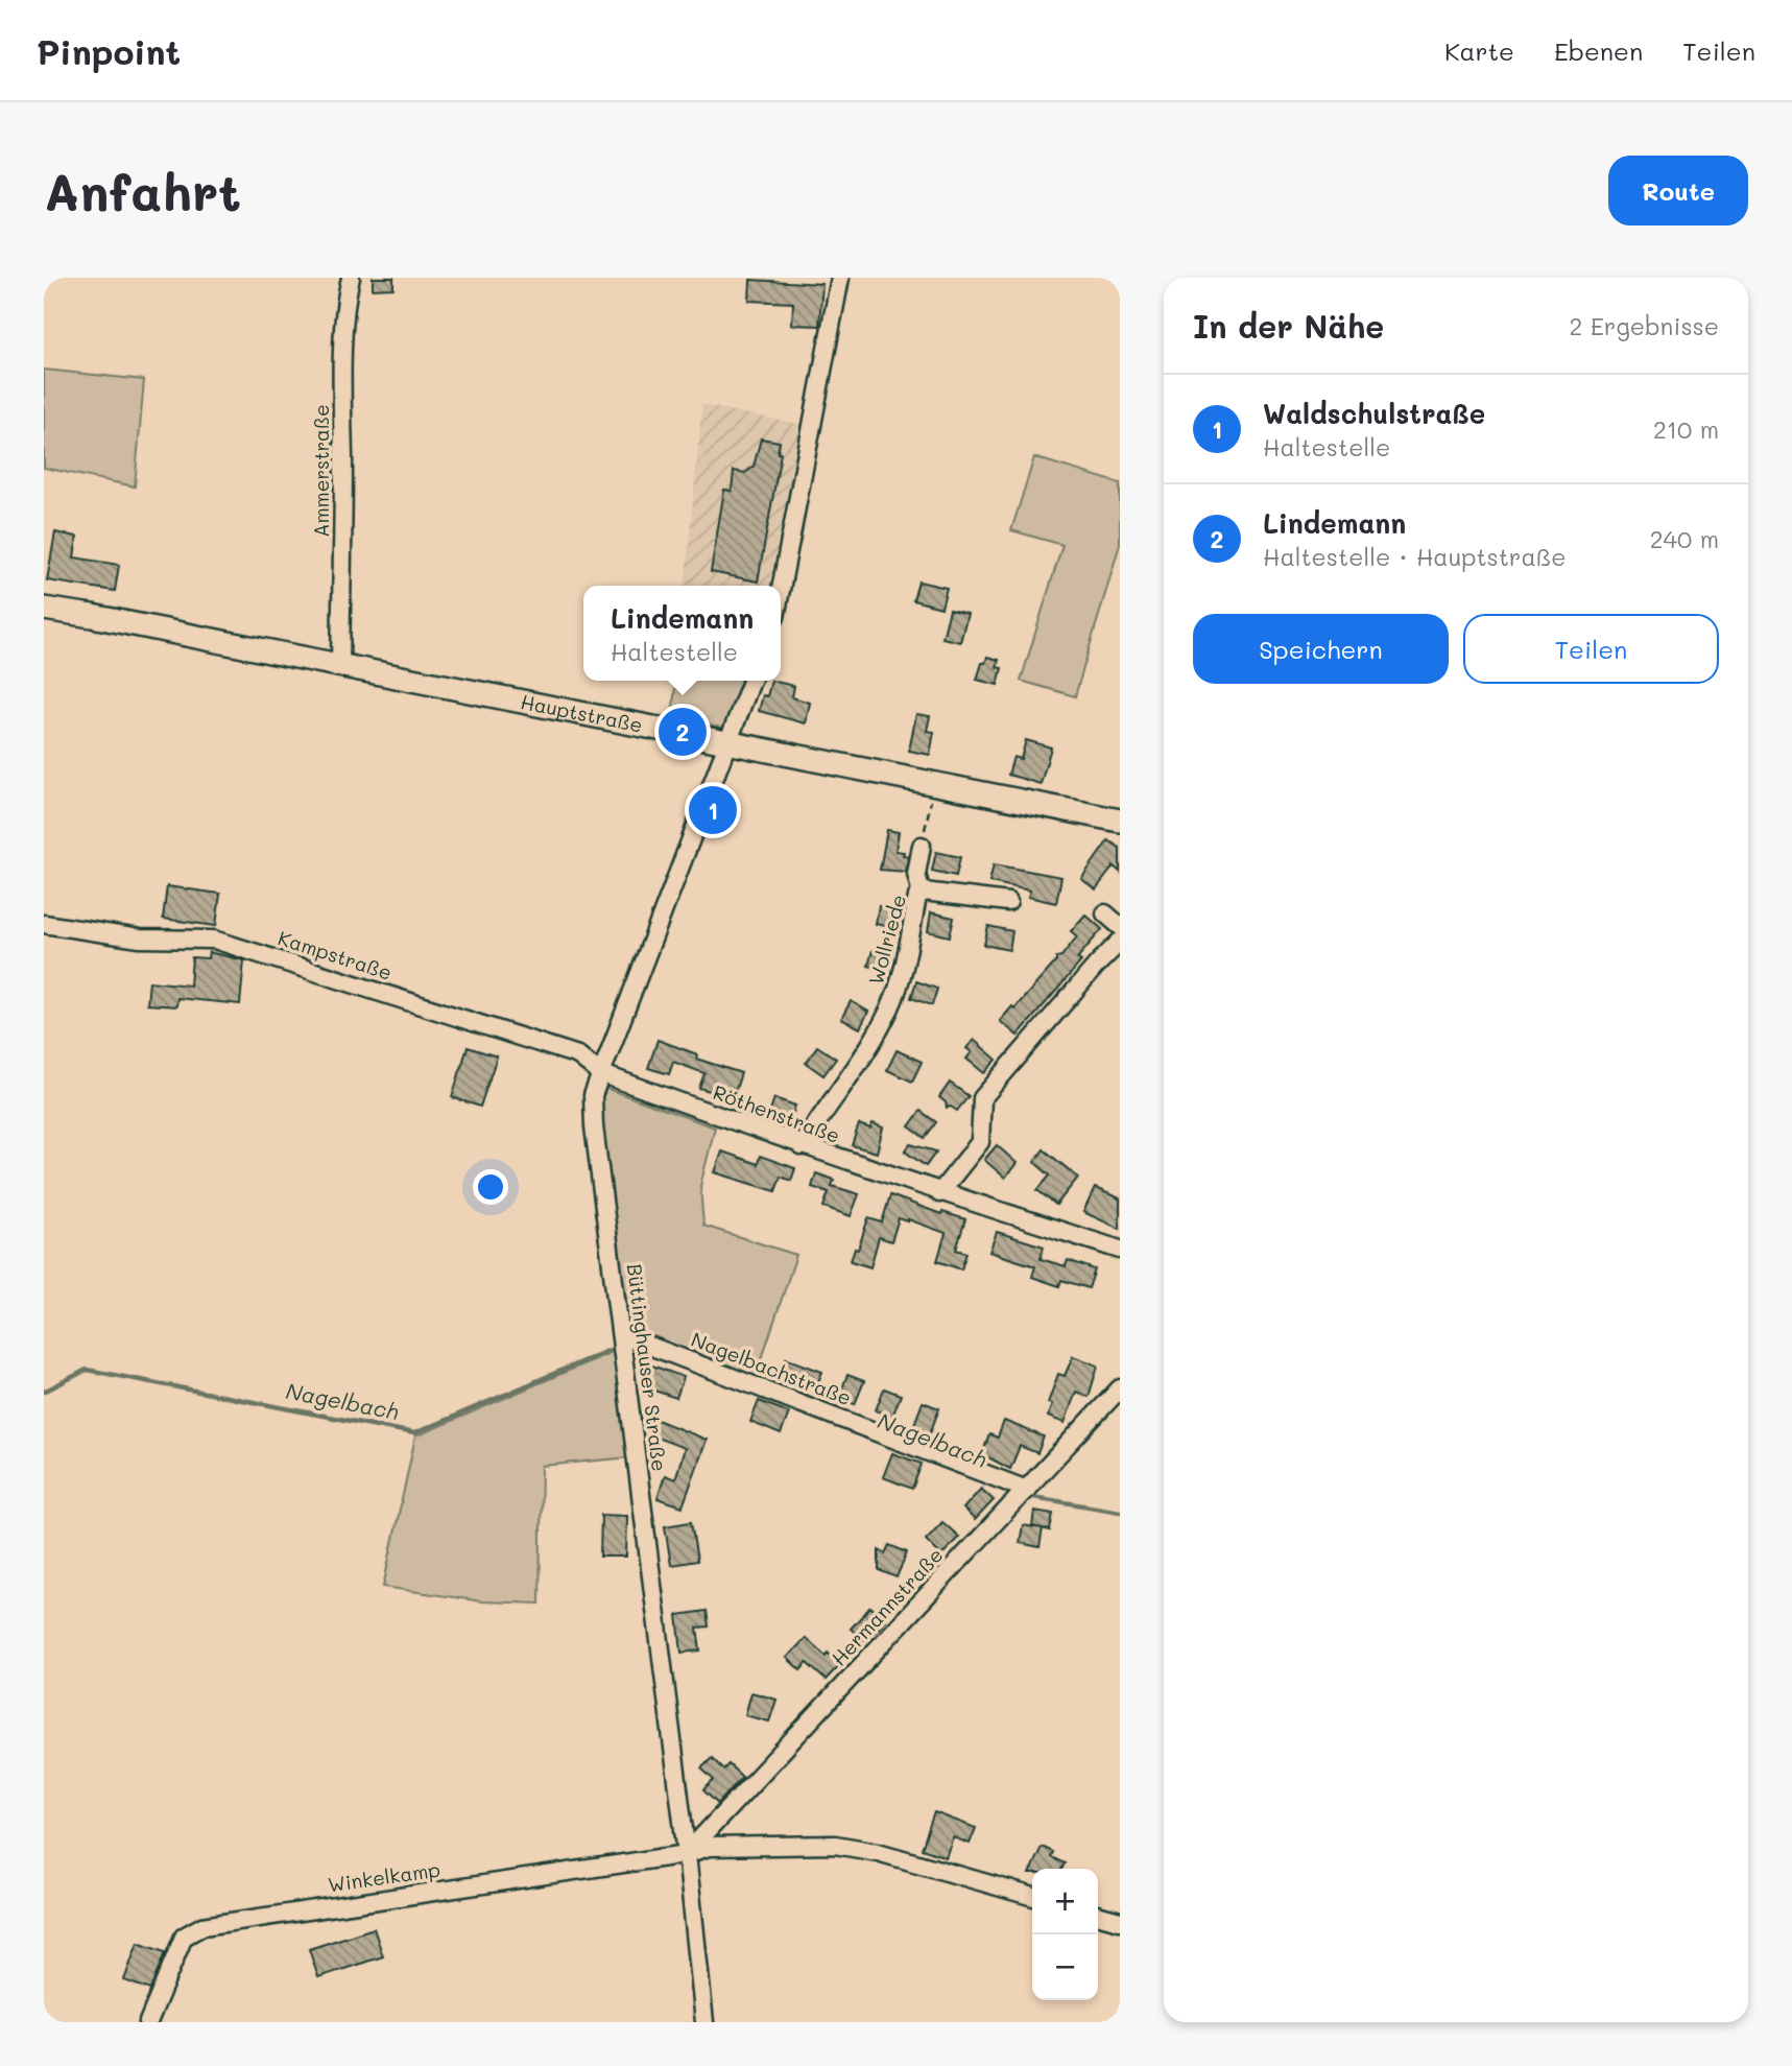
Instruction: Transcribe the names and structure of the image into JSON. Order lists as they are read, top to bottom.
{
  "streets": {
    "main road": ["Hauptstraße"],
    "street": [
      "Ammerstraße",
      "Wollriede",
      "Kampstraße",
      "Röthenstraße",
      "Büttinghauser Straße",
      "Nagelbachstraße",
      "Hermannstraße",
      "Winkelkamp"
    ]
  },
  "crossings": [
    ["Ammerstraße", "Hauptstraße"],
    ["Hauptstraße", "Büttinghauser Straße"],
    ["Wollriede", "Röthenstraße"],
    ["Kampstraße", "Röthenstraße"],
    ["Kampstraße", "Büttinghauser Straße"],
    ["Röthenstraße", "Büttinghauser Straße"],
    ["Büttinghauser Straße", "Nagelbachstraße"],
    ["Büttinghauser Straße", "Hermannstraße"],
    ["Büttinghauser Straße", "Winkelkamp"],
    ["Nagelbachstraße", "Hermannstraße"],
    ["Hermannstraße", "Winkelkamp"]
  ],
  "water": ["Nagelbach"],
  "page": {
    "header": "Pinpoint",
    "nav": ["Karte", "Ebenen", "Teilen"],
    "buttons": [
      "Route",
      ["Speichern", "Teilen"]
    ],
    "title": "Anfahrt",
    "heading": ["In der Nähe", "2 Ergebnisse"],
    "list": [
      {
        "mark": "1",
        "name": "Waldschulstraße",
        "note": "Haltestelle",
        "value": "210 m"
      },
      {
        "mark": "2",
        "name": "Lindemann",
        "note": "Haltestelle · Hauptstraße",
        "value": "240 m"
      }
    ],
    "popup": ["Lindemann", "Haltestelle"],
    "pins": ["2", "1"],
    "map_buttons": ["+", "−"]
  }
}
